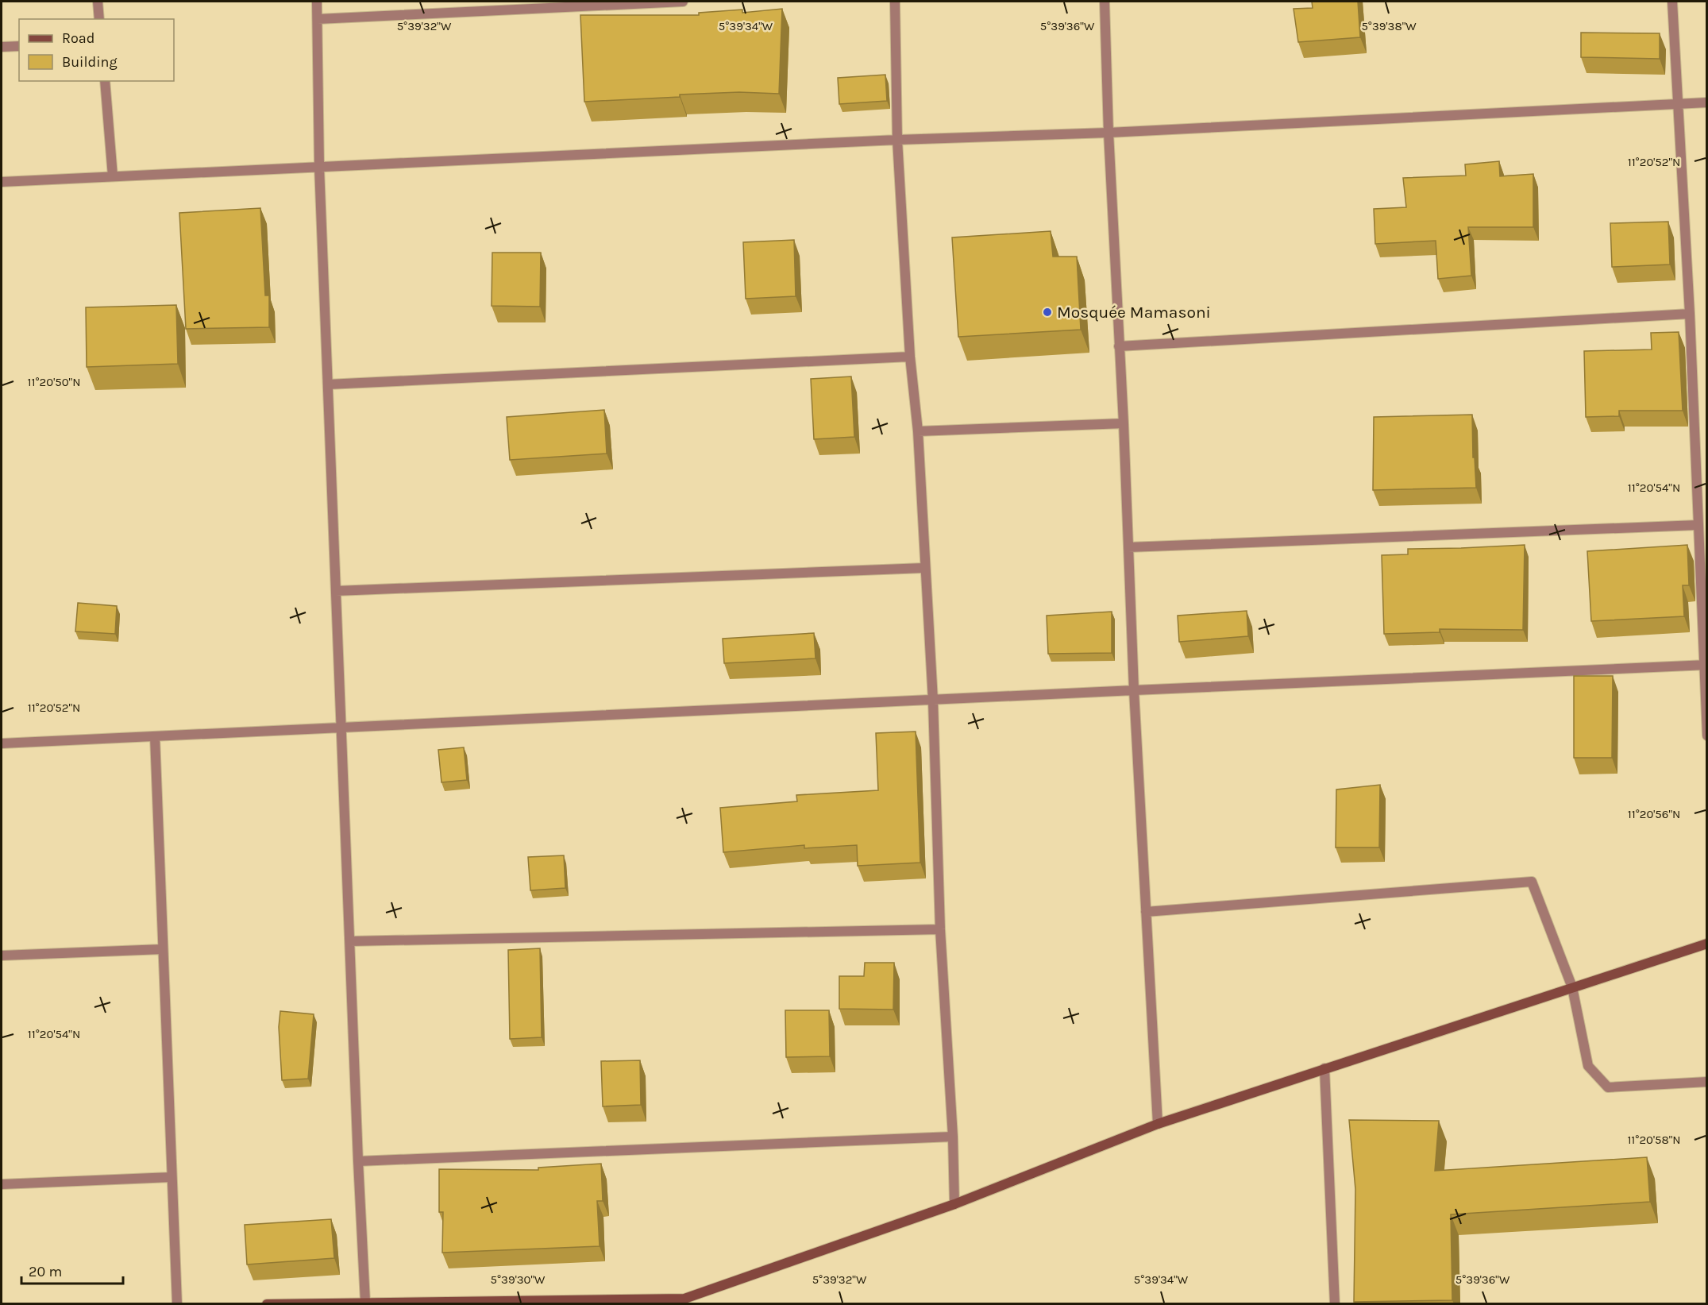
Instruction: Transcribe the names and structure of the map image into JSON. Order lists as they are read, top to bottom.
{
  "places": ["Mosquée Mamasoni"],
  "legend": ["Road", "Building"],
  "scale_bar": "20 m",
  "coordinates": [
    "5°39'32\"W",
    "5°39'34\"W",
    "5°39'36\"W",
    "5°39'38\"W",
    "11°20'52\"N",
    "11°20'50\"N",
    "11°20'54\"N",
    "11°20'56\"N",
    "11°20'58\"N",
    "5°39'30\"W"
  ]
}
